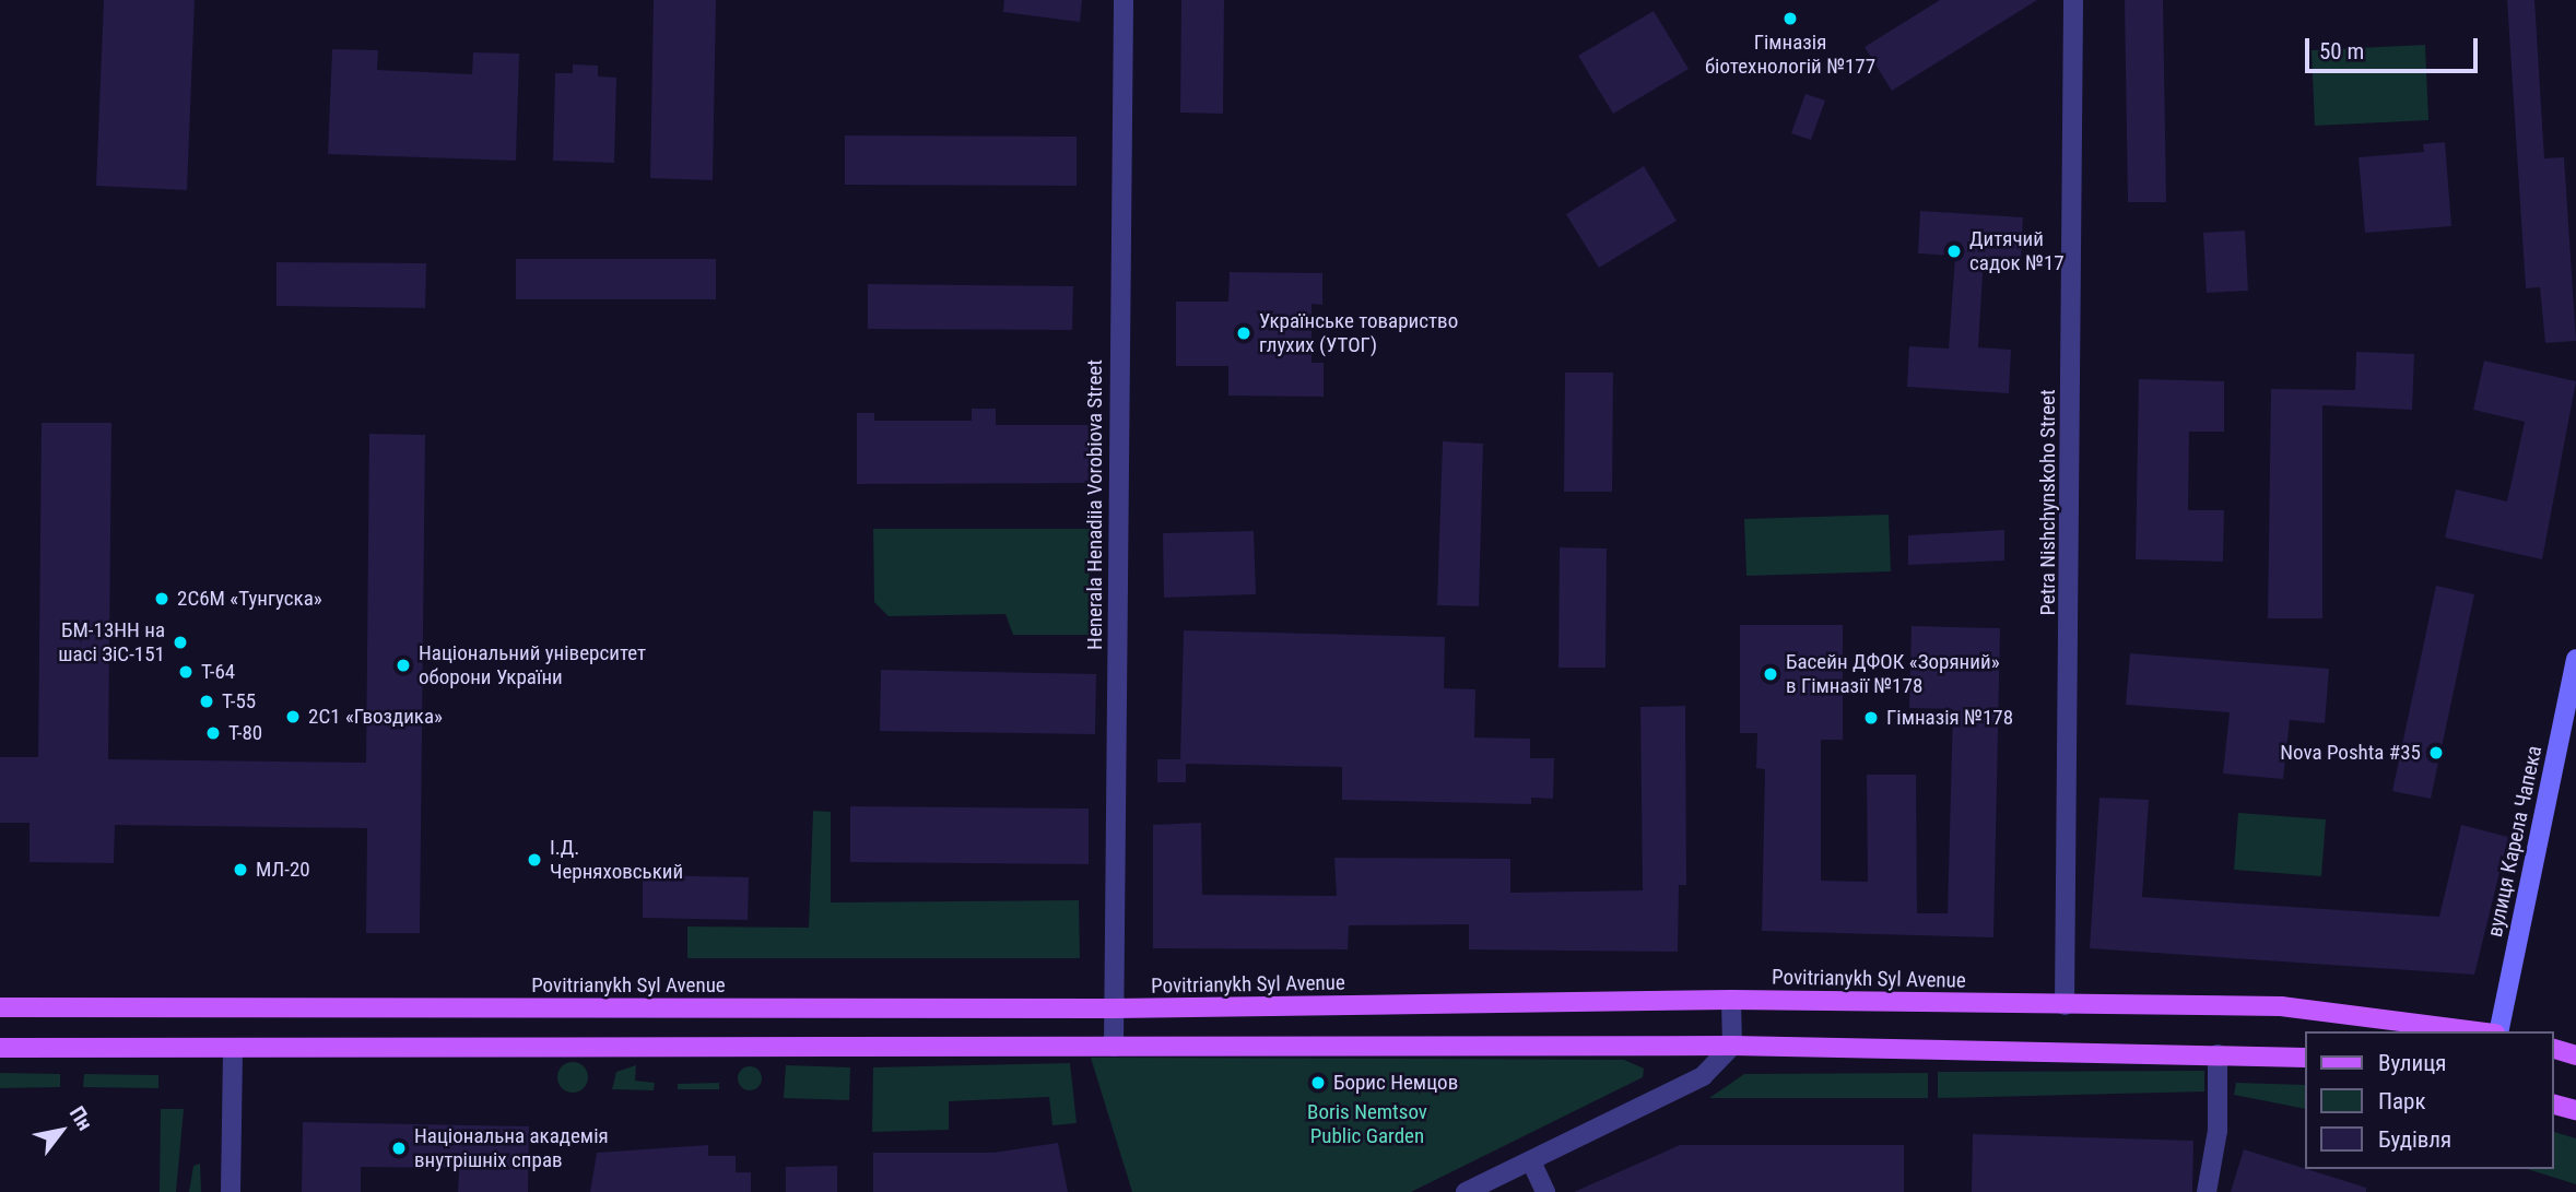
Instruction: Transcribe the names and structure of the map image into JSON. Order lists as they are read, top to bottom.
{
  "streets": {
    "main road": ["Povitrianykh Syl Avenue"],
    "street": ["Petra Nishchynskoho Street", "Henerala Henadiia Vorobiova Street", "вулиця Карела Чапека"]
  },
  "crossings": [
    ["Petra Nishchynskoho Street", "Povitrianykh Syl Avenue"],
    ["Henerala Henadiia Vorobiova Street", "Povitrianykh Syl Avenue"]
  ],
  "parks": ["Boris Nemtsov Public Garden"],
  "places": [
    "Гімназія біотехнологій №177",
    "Дитячий садок №17",
    "Українське товариство глухих (УТОГ)",
    "2С6М «Тунгуска»",
    "БМ-13НН на шасі ЗіС-151",
    "Національний університет оборони України",
    "Т-64",
    "Басейн ДФОК «Зоряний» в Гімназії №178",
    "Т-55",
    "2С1 «Гвоздика»",
    "Гімназія №178",
    "Т-80",
    "Nova Poshta #35",
    "І.Д. Черняховський",
    "МЛ-20",
    "Борис Немцов",
    "Національна академія внутрішніх справ"
  ],
  "legend": ["Вулиця", "Парк", "Будівля"],
  "scale_bar": "50 m",
  "north": "top right"
}
